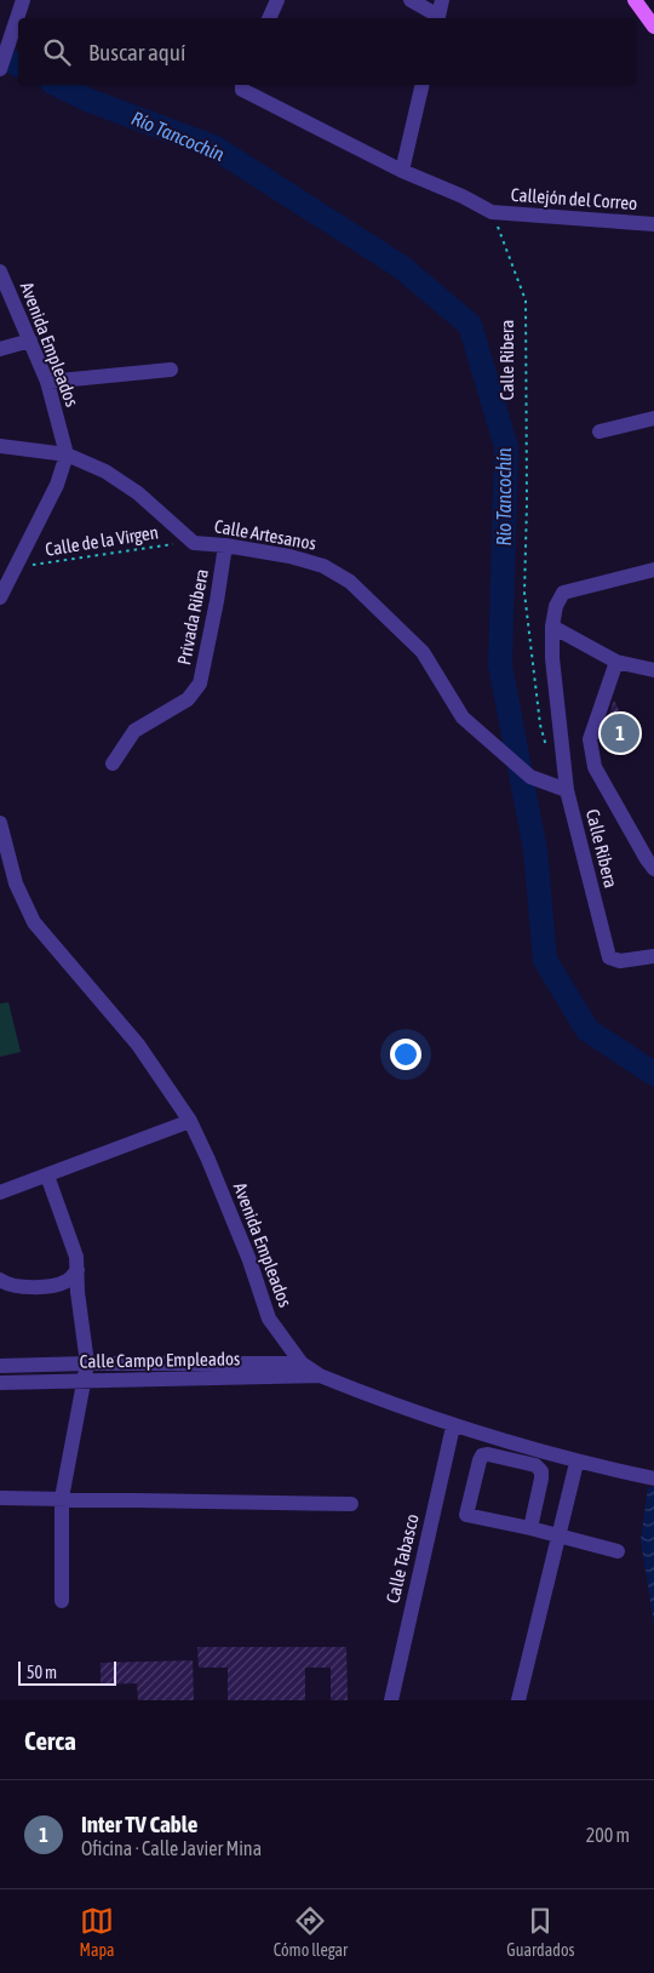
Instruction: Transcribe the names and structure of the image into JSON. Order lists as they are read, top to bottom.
{
  "streets": {
    "street": [
      "Callejón del Correo",
      "Avenida Empleados",
      "Calle Ribera",
      "Calle Artesanos",
      "Privada Ribera",
      "Calle Campo Empleados",
      "Calle Tabasco"
    ],
    "path": ["Calle de la Virgen"]
  },
  "crossings": [
    ["Callejón del Correo", "Calle Ribera"],
    ["Avenida Empleados", "Calle Artesanos"],
    ["Avenida Empleados", "Calle Campo Empleados"],
    ["Avenida Empleados", "Calle Tabasco"],
    ["Calle Ribera", "Calle Artesanos"],
    ["Calle Artesanos", "Calle de la Virgen"],
    ["Calle Artesanos", "Privada Ribera"]
  ],
  "water": ["Río Tancochín"],
  "scale_bar": "50 m",
  "page": {
    "search": "Buscar aquí",
    "pins": "1",
    "scale": "50 m",
    "heading": "Cerca",
    "list": [
      {
        "mark": "1",
        "name": "Inter TV Cable",
        "note": "Oficina · Calle Javier Mina",
        "value": "200 m"
      }
    ],
    "nav": ["Mapa", "Cómo llegar", "Guardados"]
  }
}
